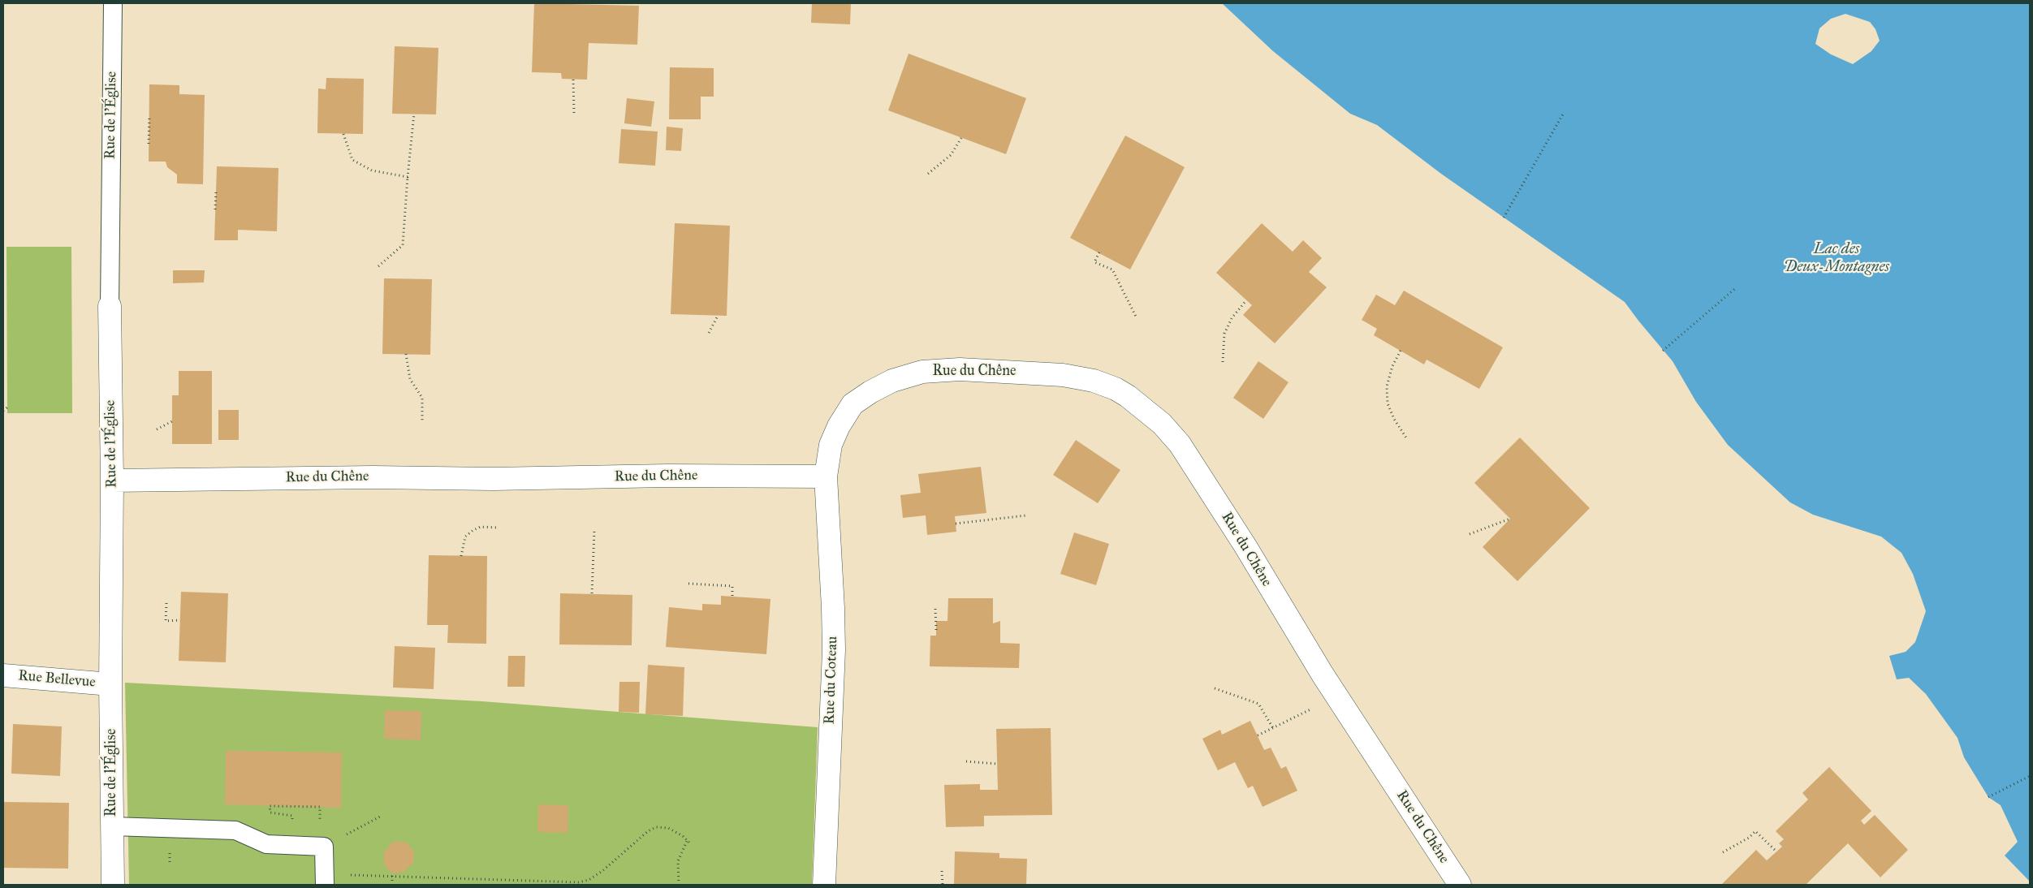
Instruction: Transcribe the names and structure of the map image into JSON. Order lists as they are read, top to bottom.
{
  "streets": {
    "street": [
      "Rue de l'Église",
      "Rue du Chêne",
      "Rue Bellevue",
      "Rue du Coteau"
    ]
  },
  "crossings": [
    ["Rue de l'Église", "Rue du Chêne"],
    ["Rue de l'Église", "Rue Bellevue"],
    ["Rue du Chêne", "Rue du Coteau"]
  ],
  "water": ["Lac des Deux-Montagnes"]
}
